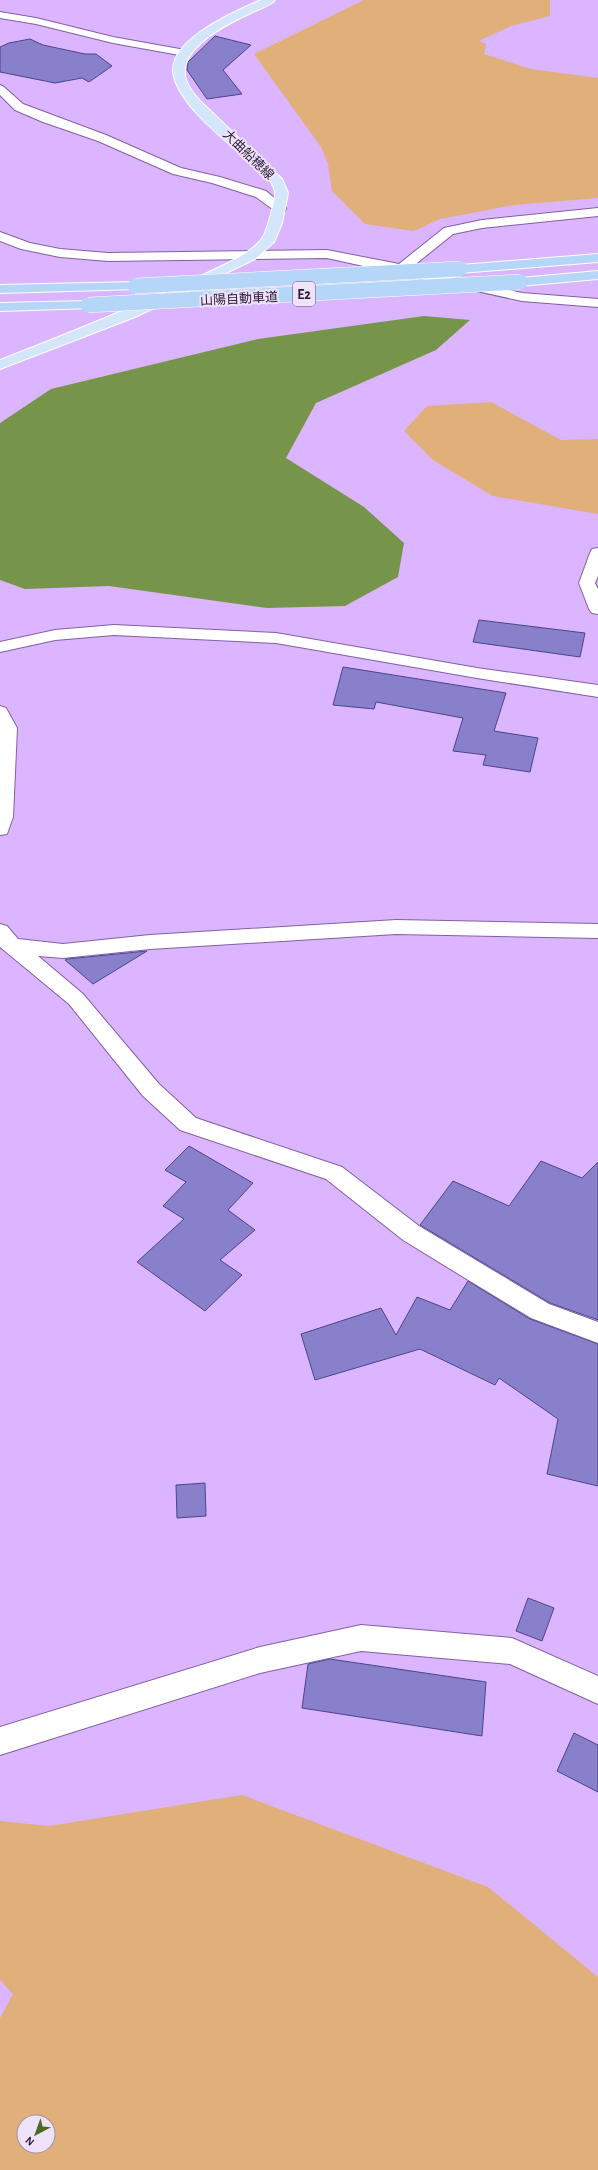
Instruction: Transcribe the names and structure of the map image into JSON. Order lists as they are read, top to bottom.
{
  "streets": {
    "highway": ["E2", "山陽自動車道"],
    "main road": ["大曲船穂線"]
  },
  "north": "bottom left"
}
